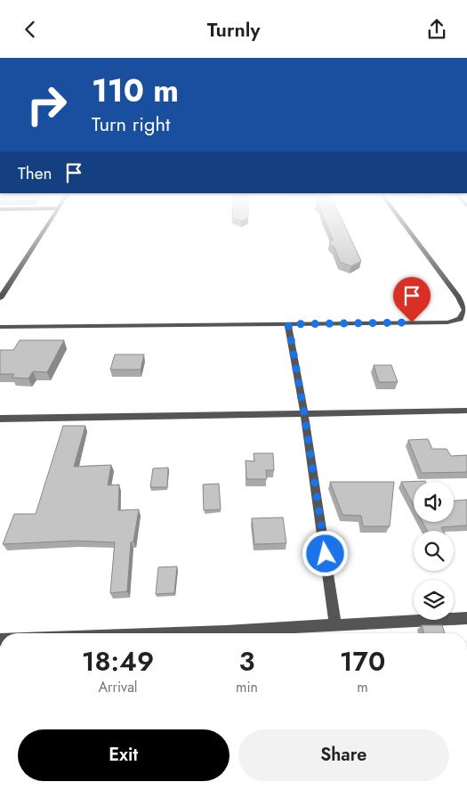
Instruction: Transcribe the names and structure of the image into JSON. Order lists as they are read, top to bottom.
{
  "page": {
    "header": "Turnly",
    "turn": ["110 m", "Turn right"],
    "then": "Then",
    "eta": [
      "18:49",
      "Arrival",
      "3",
      "min",
      "170",
      "m"
    ],
    "buttons": ["Exit", "Share"]
  }
}
